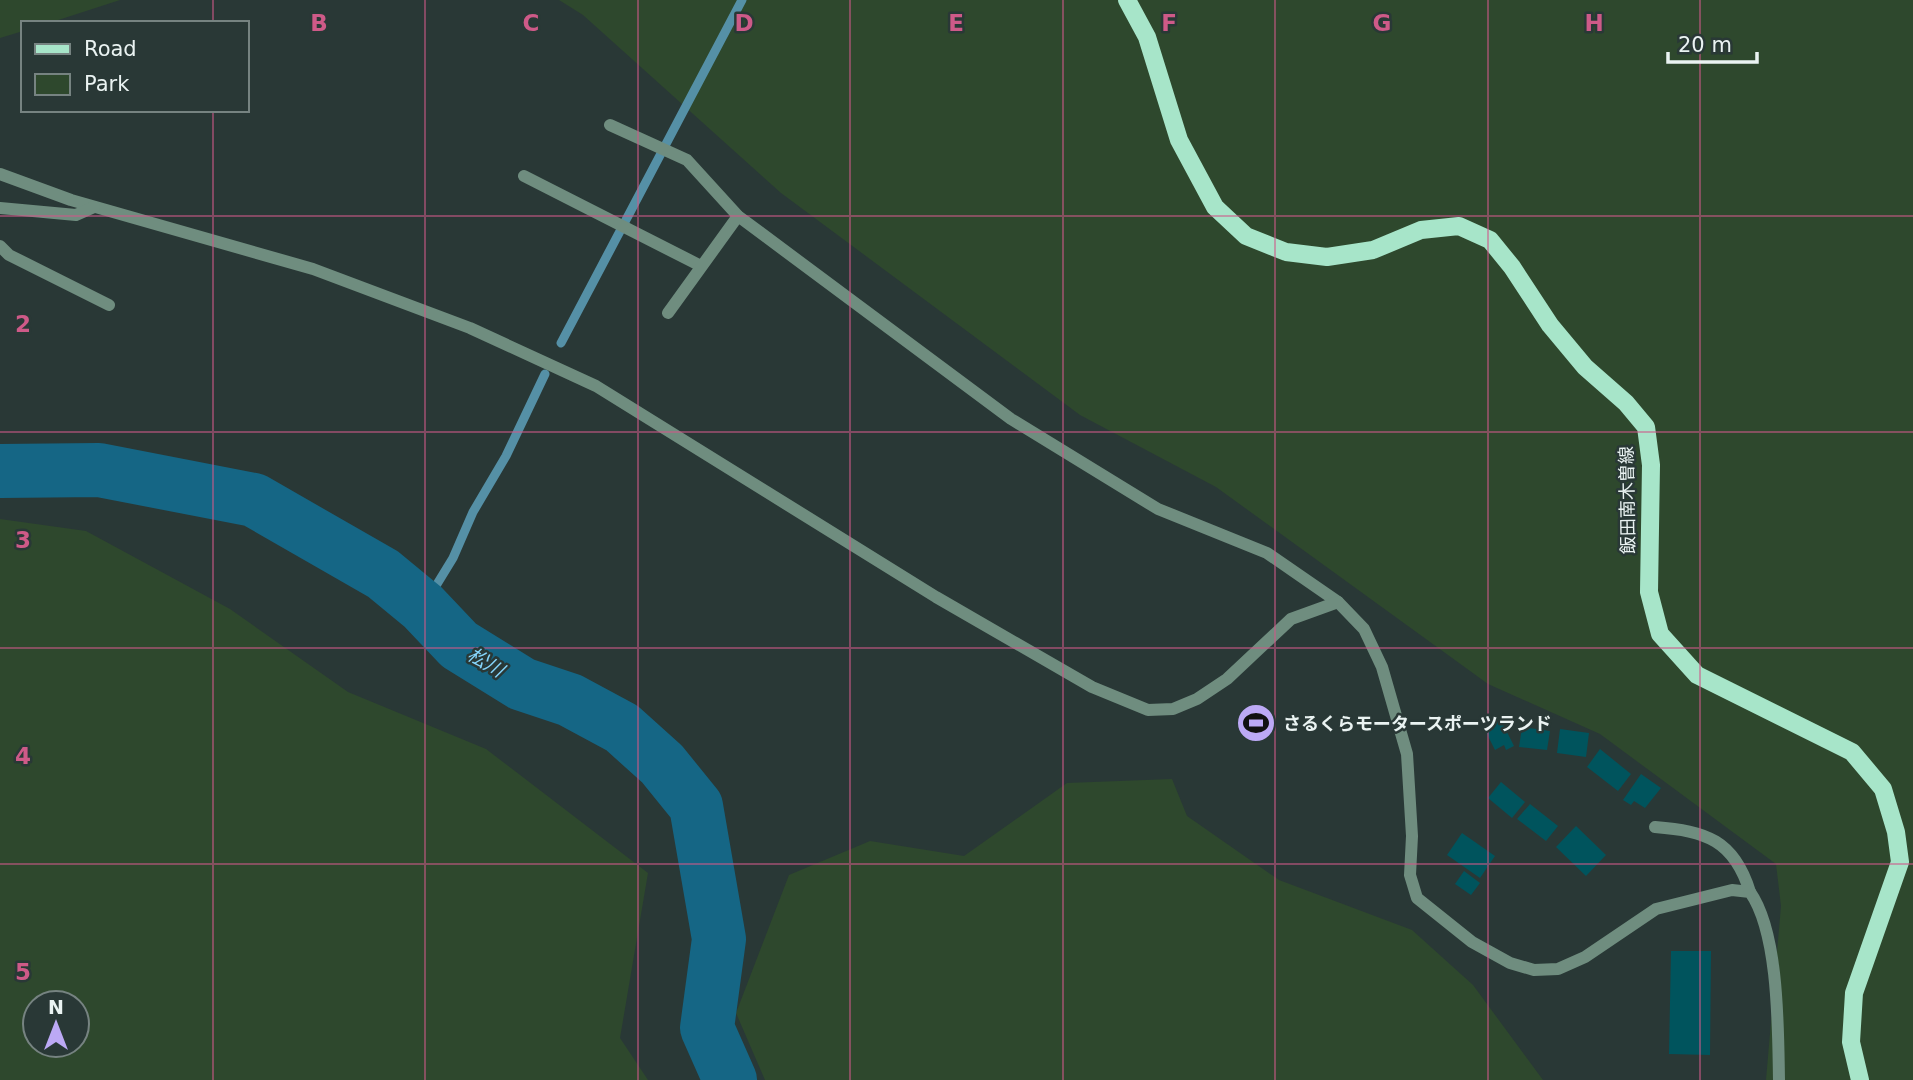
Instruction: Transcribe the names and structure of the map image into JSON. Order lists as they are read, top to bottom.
{
  "streets": {
    "main road": ["飯田南木曽線"]
  },
  "water": ["松川"],
  "places": {
    "sports": ["さるくらモータースポーツランド"]
  },
  "legend": ["Road", "Park"],
  "scale_bar": "20 m",
  "north": "top",
  "grid": {
    "columns": [
      "B",
      "C",
      "D",
      "E",
      "F",
      "G",
      "H"
    ],
    "rows": [
      "2",
      "3",
      "4",
      "5"
    ]
  }
}
